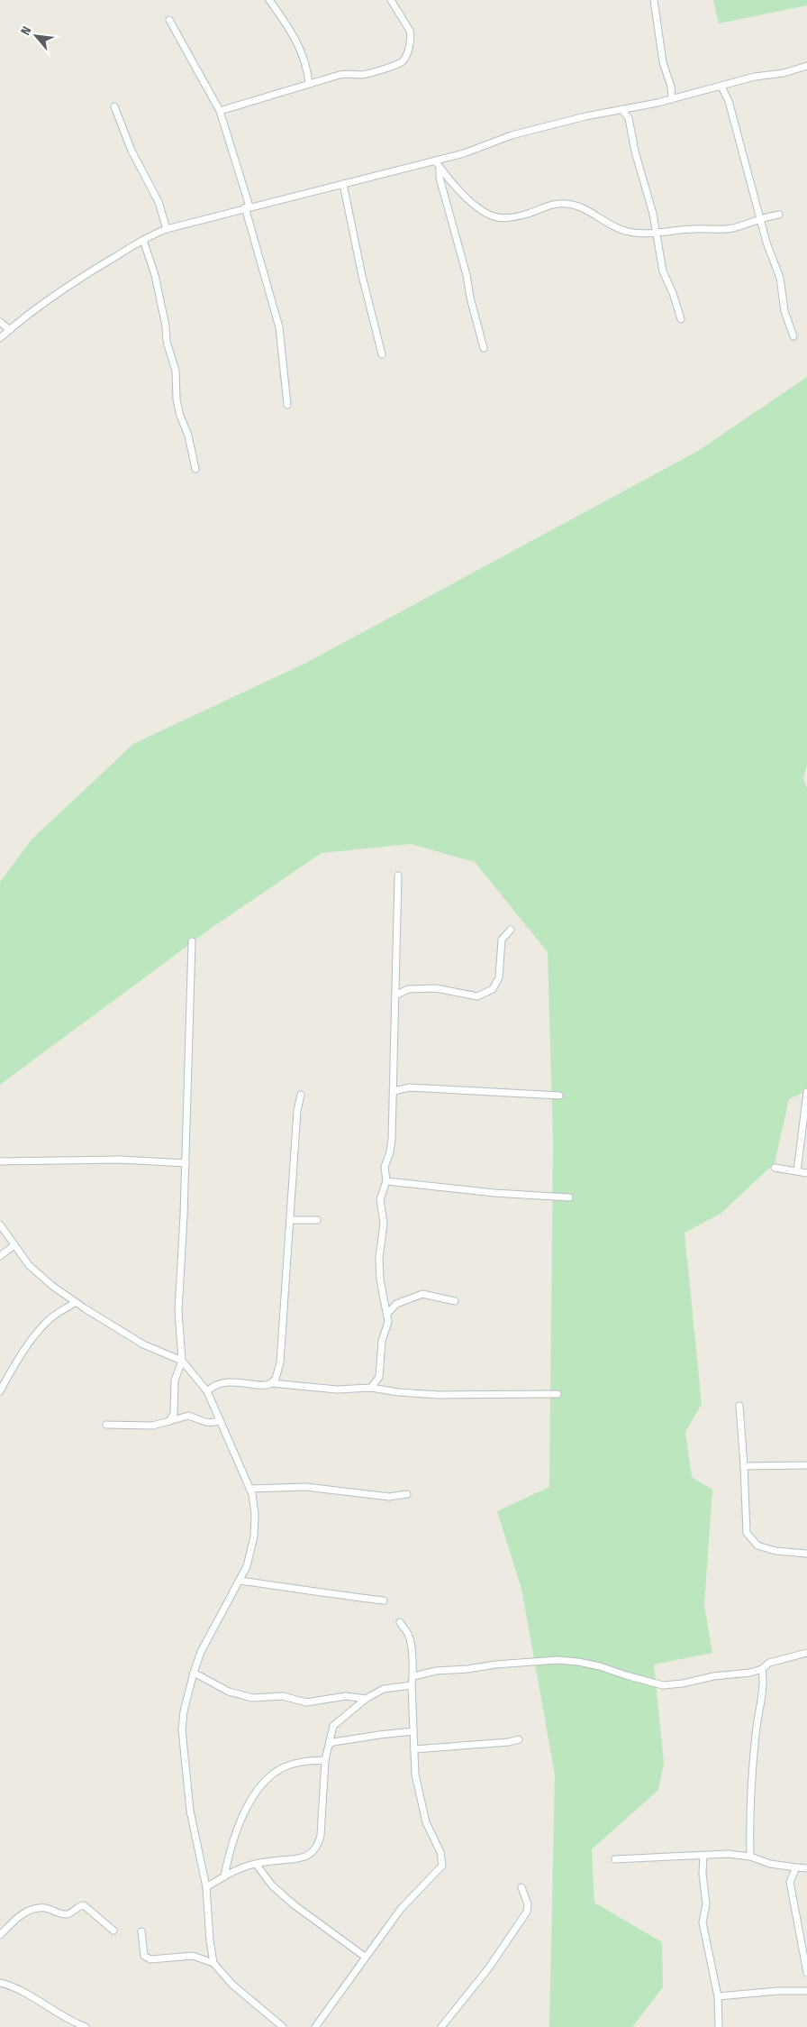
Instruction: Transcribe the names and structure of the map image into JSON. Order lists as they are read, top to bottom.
{
  "north": "top left"
}
